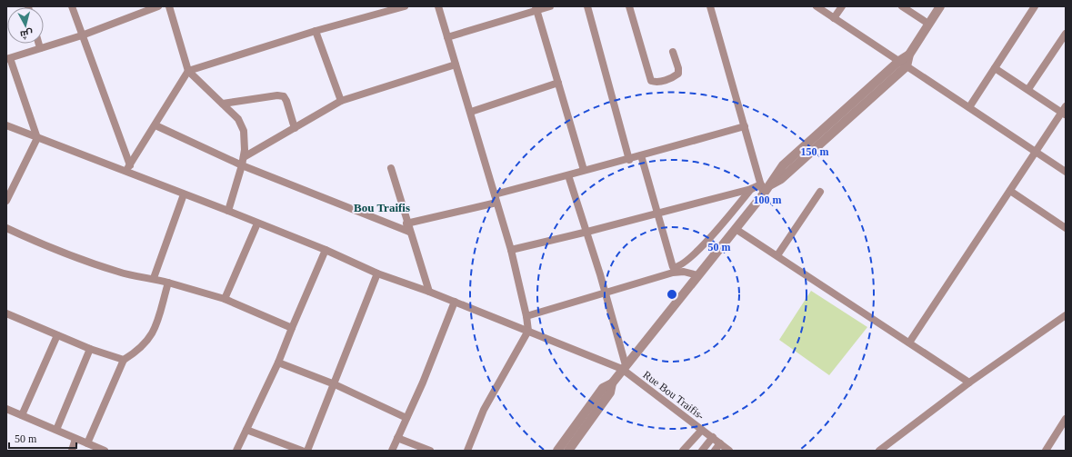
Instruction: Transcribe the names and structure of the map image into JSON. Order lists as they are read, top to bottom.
{
  "streets": {
    "street": ["Rue Bou Traifis-"]
  },
  "districts": ["Bou Traifis"],
  "scale_bar": "50 m",
  "north": "bottom",
  "rings": ["150 m", "100 m", "50 m"]
}
